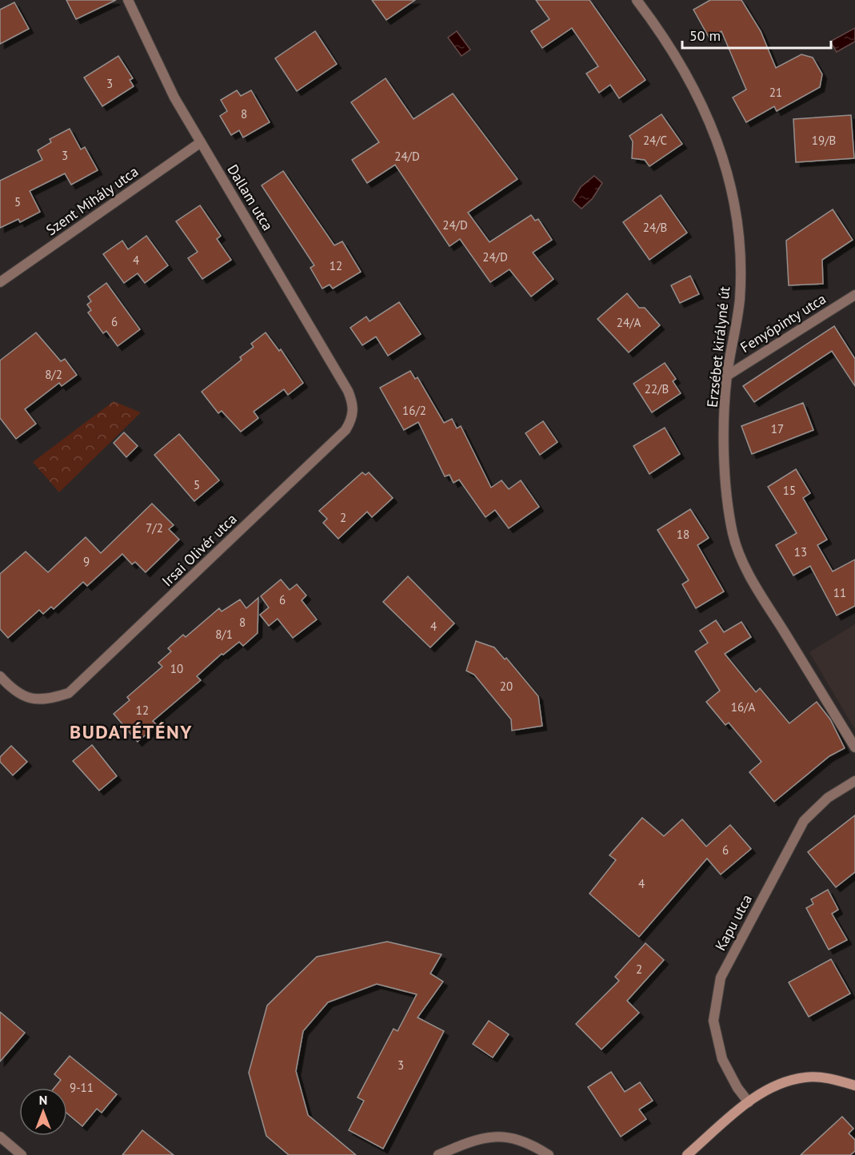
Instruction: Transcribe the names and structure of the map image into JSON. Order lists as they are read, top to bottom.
{
  "streets": {
    "street": [
      "Dallam utca",
      "Szent Mihály utca",
      "Fenyőpinty utca",
      "Erzsébet királyné út",
      "Irsai Olivér utca",
      "Kapu utca"
    ]
  },
  "crossings": [
    ["Dallam utca", "Szent Mihály utca"],
    ["Dallam utca", "Irsai Olivér utca"],
    ["Fenyőpinty utca", "Erzsébet királyné út"]
  ],
  "districts": ["BUDATÉTÉNY"],
  "house_numbers": [
    "3",
    "21",
    "8",
    "24/C",
    "19/B",
    "3",
    "24/D",
    "5",
    "24/D",
    "24/B",
    "24/D",
    "4",
    "12",
    "6",
    "24/A",
    "8/2",
    "22/B",
    "16/2",
    "17",
    "5",
    "15",
    "2",
    "7/2",
    "18",
    "13",
    "9",
    "11",
    "6",
    "8",
    "4",
    "8/1",
    "10",
    "20",
    "16/A",
    "12",
    "6",
    "4",
    "2",
    "3",
    "9-11"
  ],
  "scale_bar": "50 m",
  "north": "top"
}
